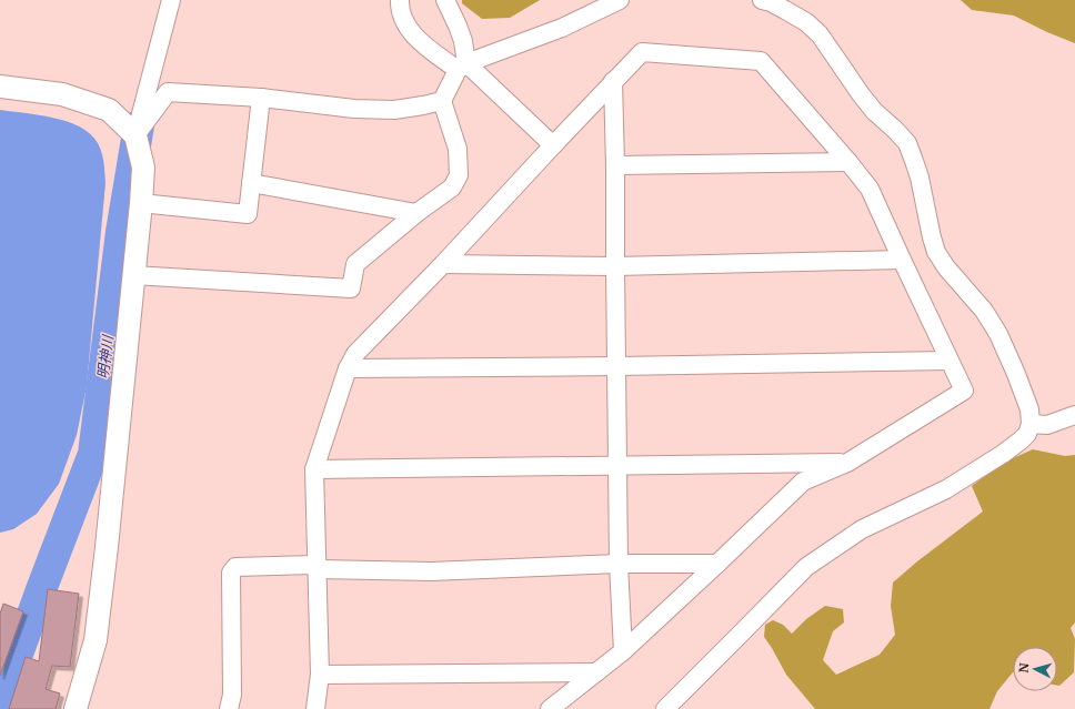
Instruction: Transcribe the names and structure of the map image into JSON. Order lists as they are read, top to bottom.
{
  "water": ["明神川"],
  "north": "left"
}
